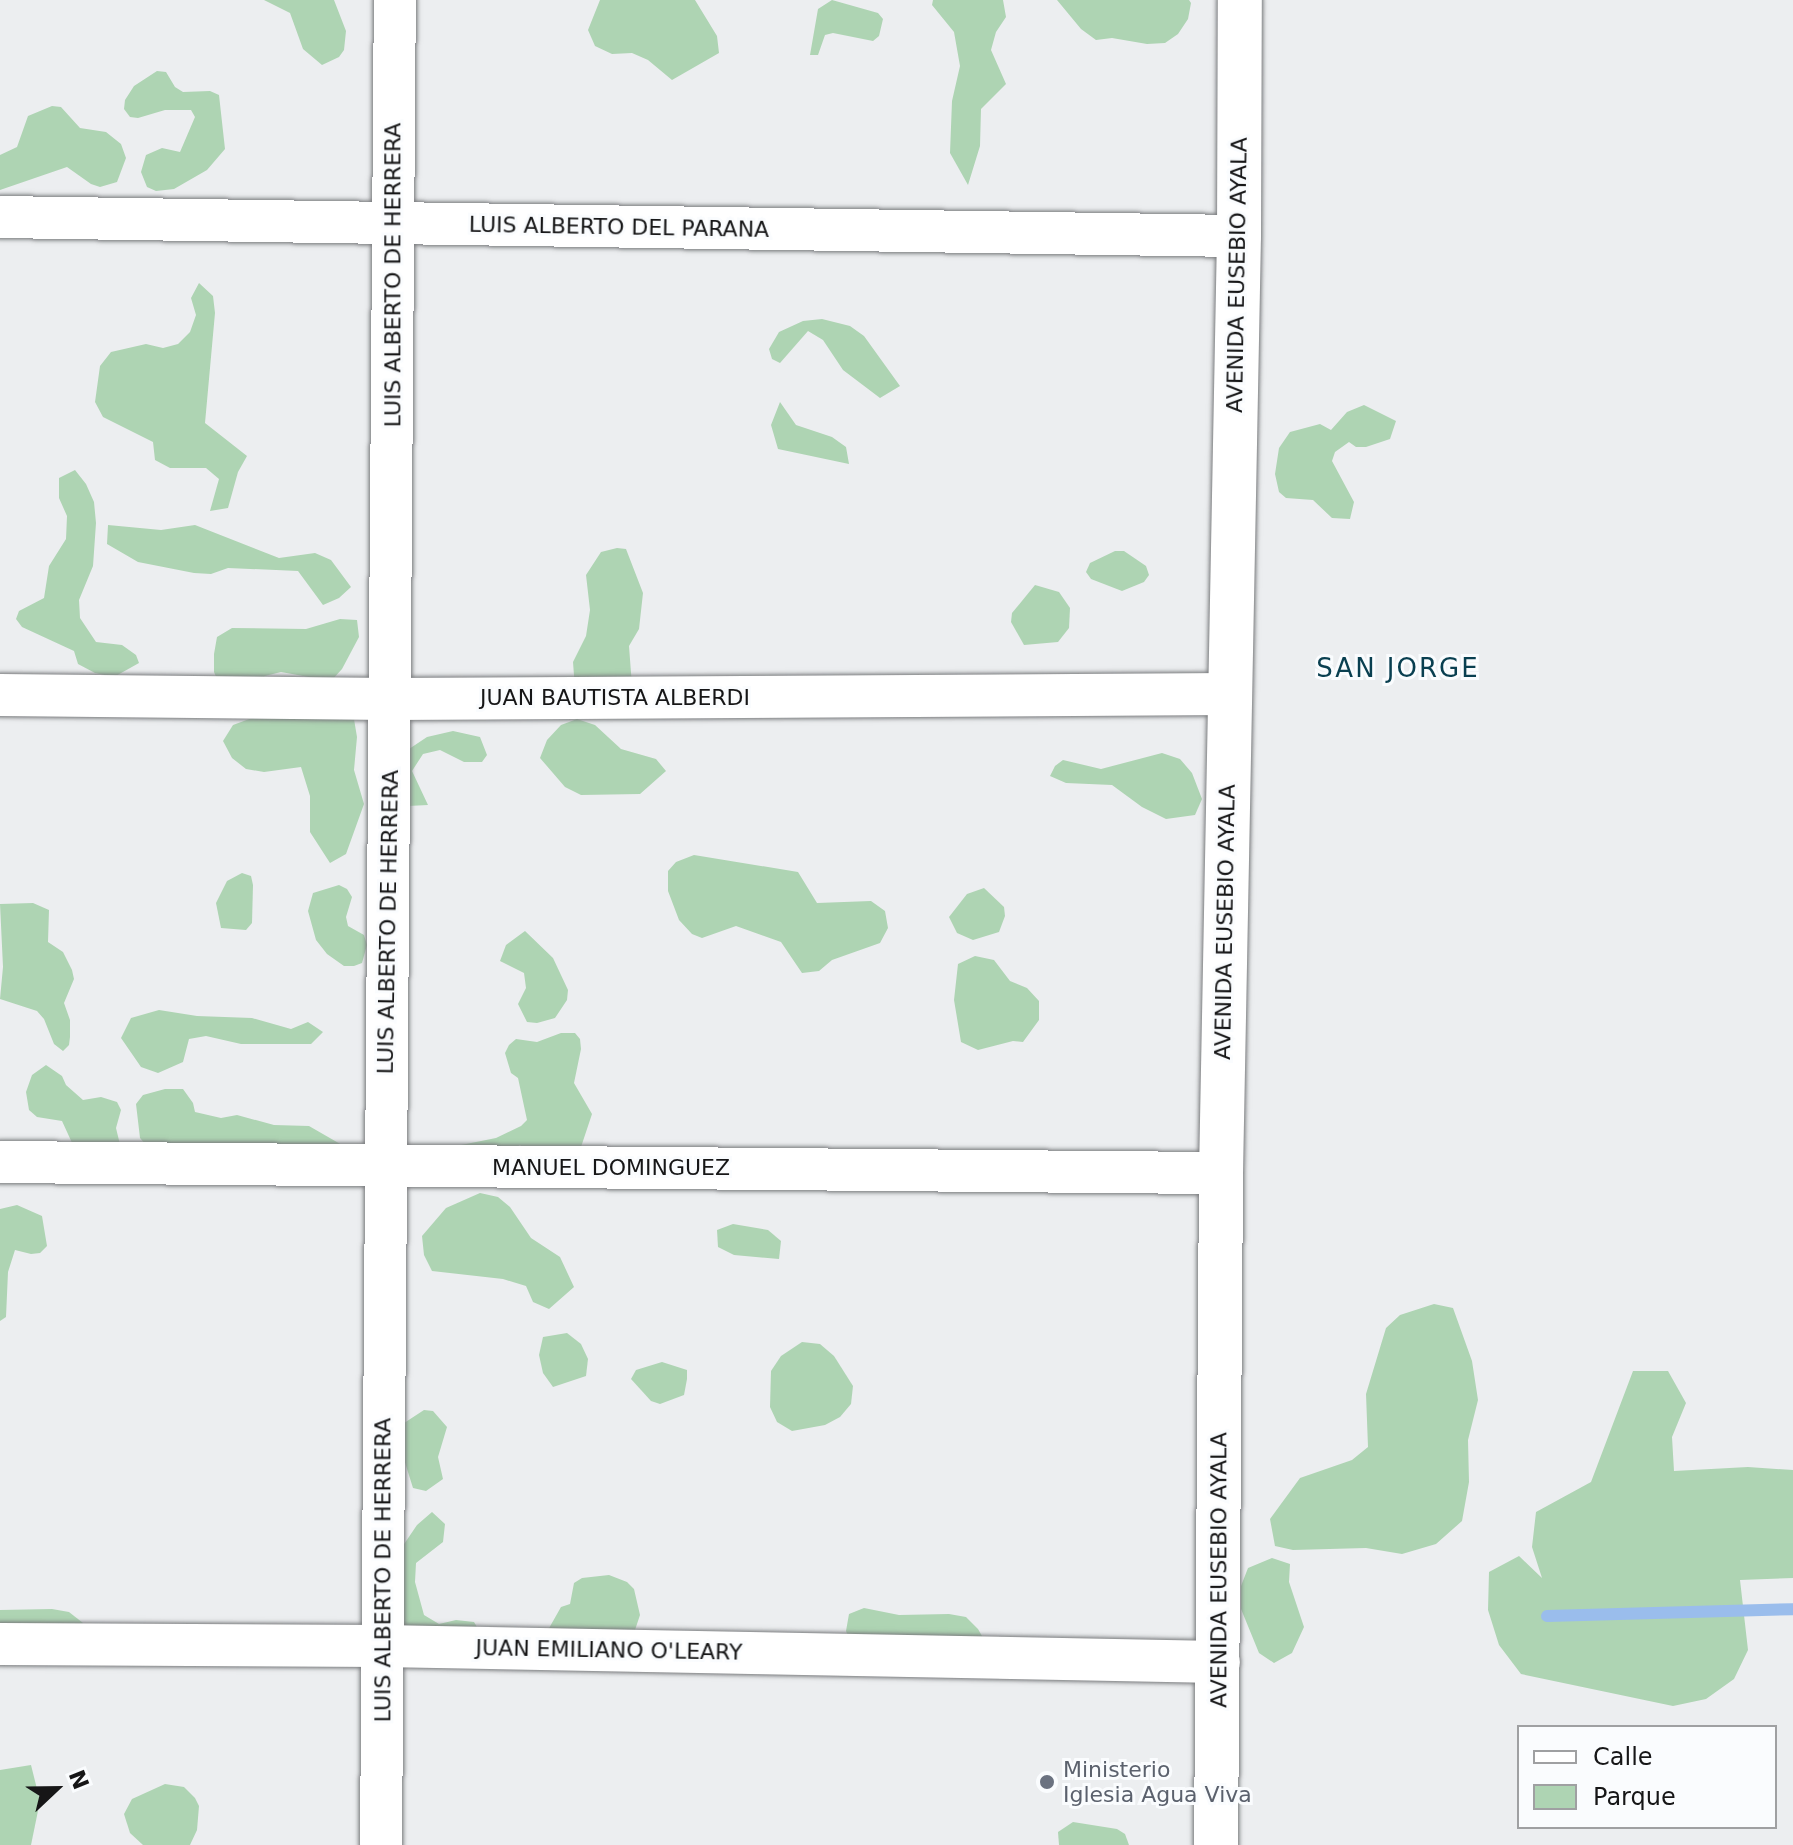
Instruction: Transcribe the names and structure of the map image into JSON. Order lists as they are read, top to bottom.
{
  "streets": {
    "street": [
      "LUIS ALBERTO DEL PARANA",
      "LUIS ALBERTO DE HERRERA",
      "AVENIDA EUSEBIO AYALA",
      "JUAN BAUTISTA ALBERDI",
      "MANUEL DOMINGUEZ",
      "JUAN EMILIANO O'LEARY"
    ]
  },
  "crossings": [
    ["LUIS ALBERTO DEL PARANA", "LUIS ALBERTO DE HERRERA"],
    ["LUIS ALBERTO DEL PARANA", "AVENIDA EUSEBIO AYALA"],
    ["LUIS ALBERTO DE HERRERA", "JUAN BAUTISTA ALBERDI"],
    ["LUIS ALBERTO DE HERRERA", "MANUEL DOMINGUEZ"],
    ["LUIS ALBERTO DE HERRERA", "JUAN EMILIANO O'LEARY"],
    ["AVENIDA EUSEBIO AYALA", "JUAN BAUTISTA ALBERDI"],
    ["AVENIDA EUSEBIO AYALA", "MANUEL DOMINGUEZ"],
    ["AVENIDA EUSEBIO AYALA", "JUAN EMILIANO O'LEARY"]
  ],
  "districts": ["SAN JORGE"],
  "places": ["Ministerio Iglesia Agua Viva"],
  "legend": ["Calle", "Parque"],
  "north": "right"
}
